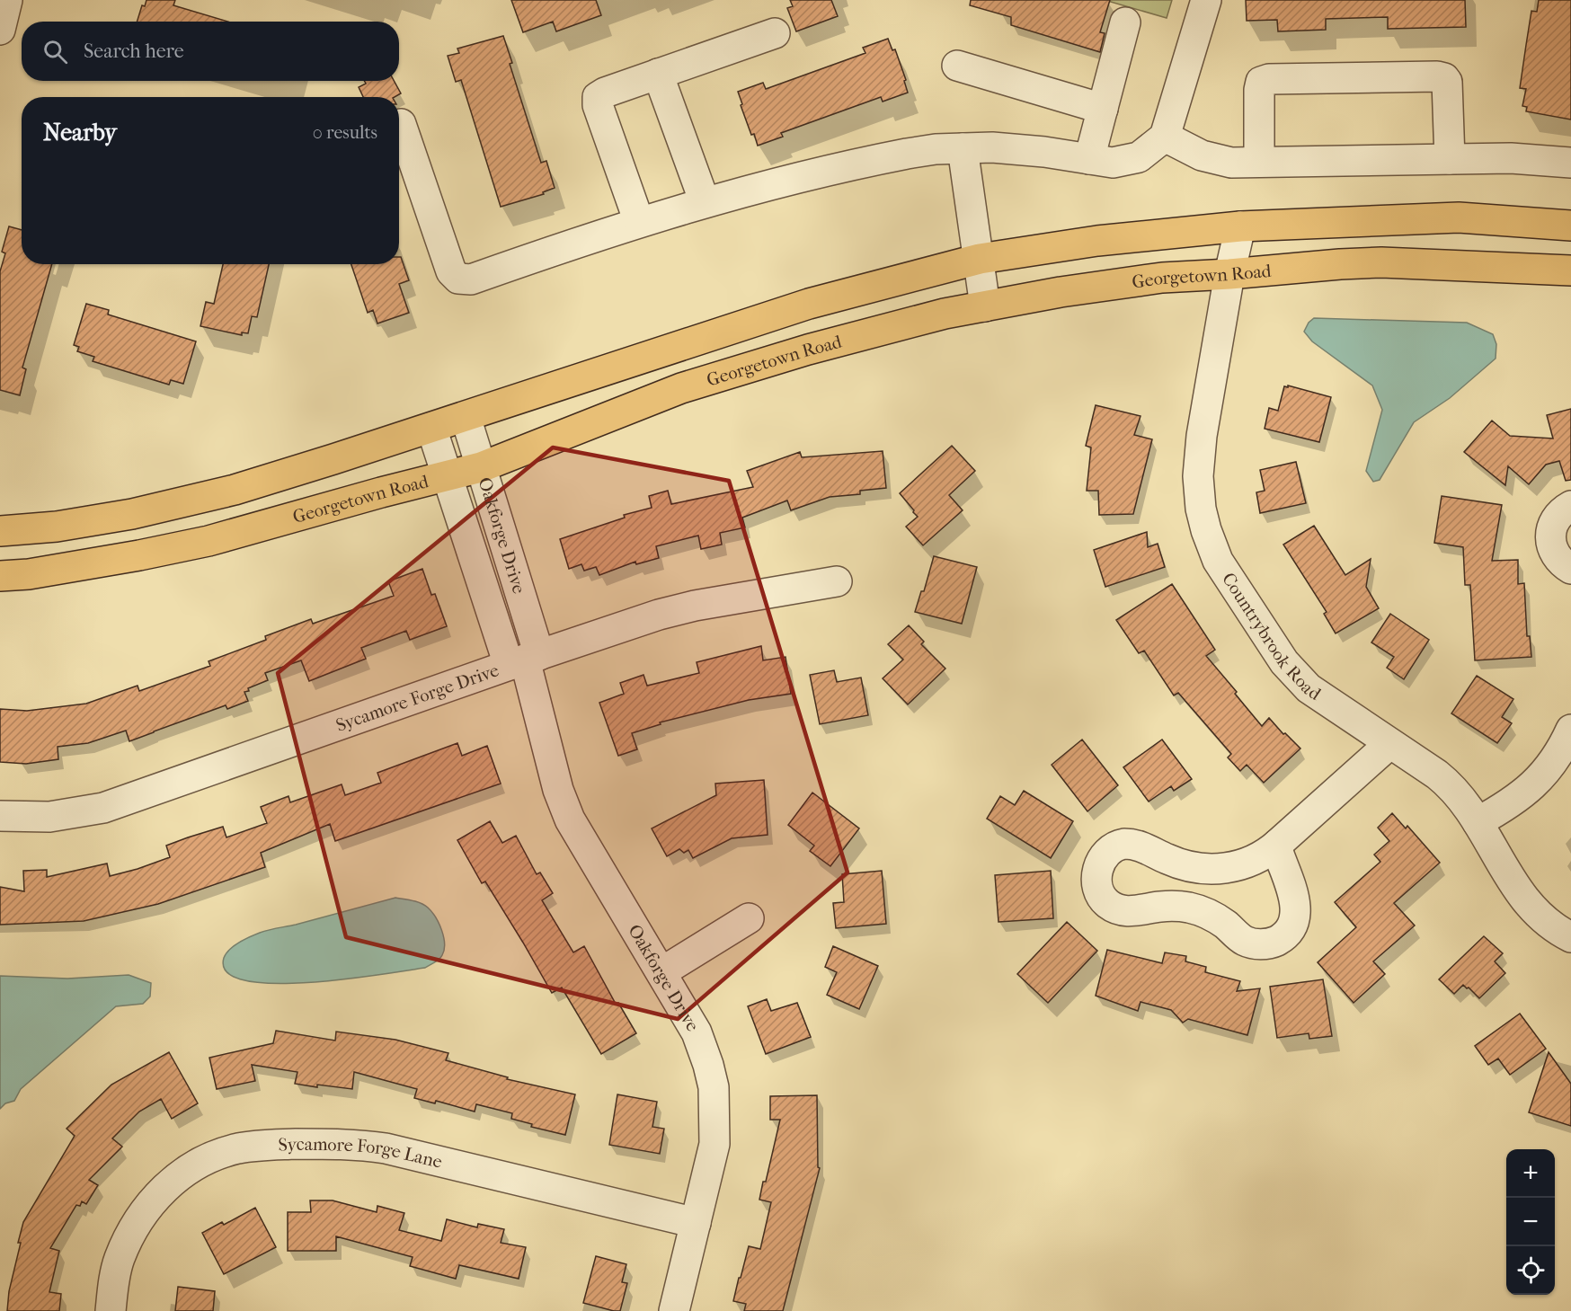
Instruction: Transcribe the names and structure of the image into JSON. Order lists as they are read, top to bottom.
{
  "streets": {
    "main road": ["Georgetown Road"],
    "street": [
      "Oakforge Drive",
      "Countrybrook Road",
      "Sycamore Forge Drive",
      "Sycamore Forge Lane"
    ]
  },
  "crossings": [
    ["Georgetown Road", "Oakforge Drive"],
    ["Georgetown Road", "Countrybrook Road"],
    ["Oakforge Drive", "Sycamore Forge Drive"],
    ["Oakforge Drive", "Sycamore Forge Lane"]
  ],
  "page": {
    "search": "Search here",
    "heading": ["Nearby", "0 results"],
    "map_buttons": ["+", "−"]
  }
}
